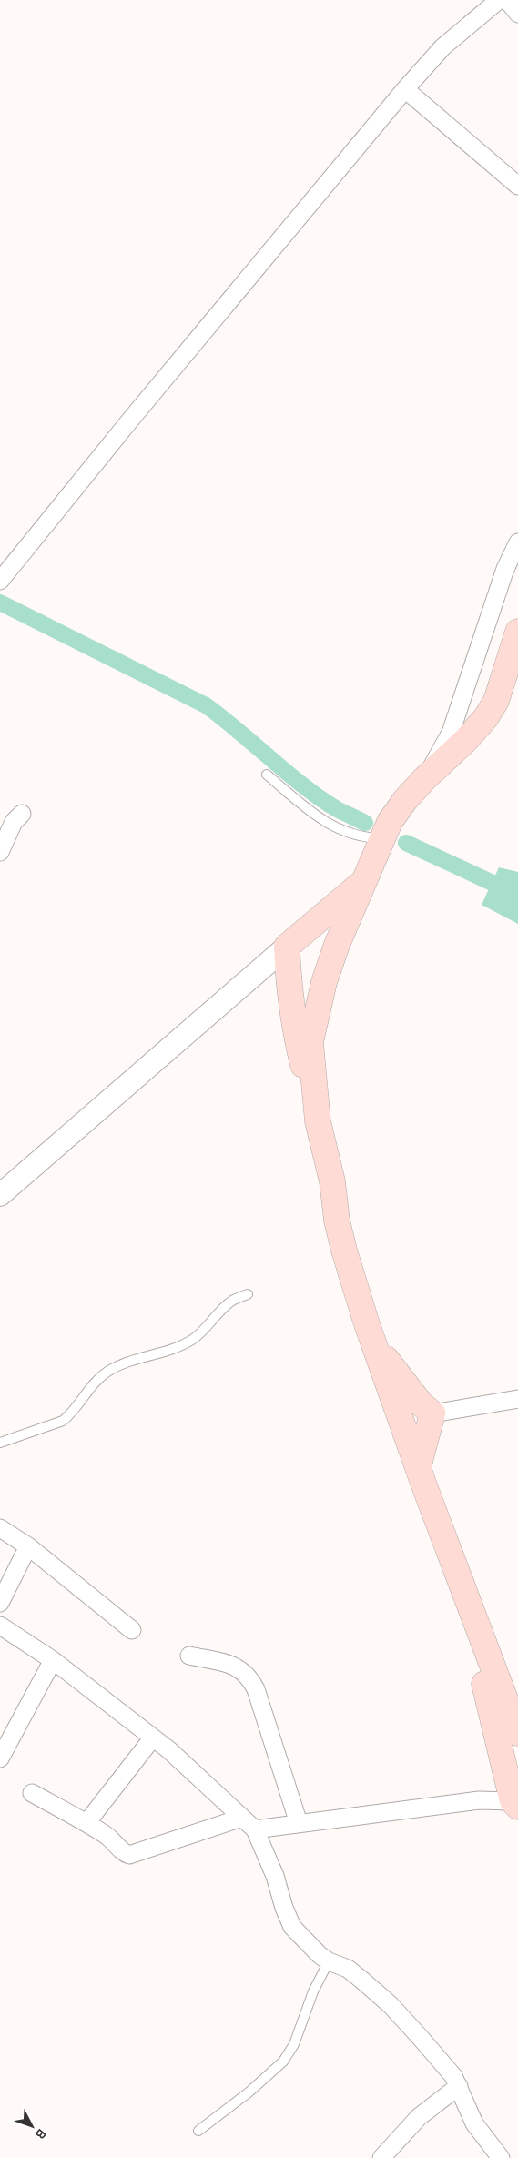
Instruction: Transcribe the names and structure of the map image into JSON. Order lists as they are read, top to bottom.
{
  "north": "bottom right"
}
